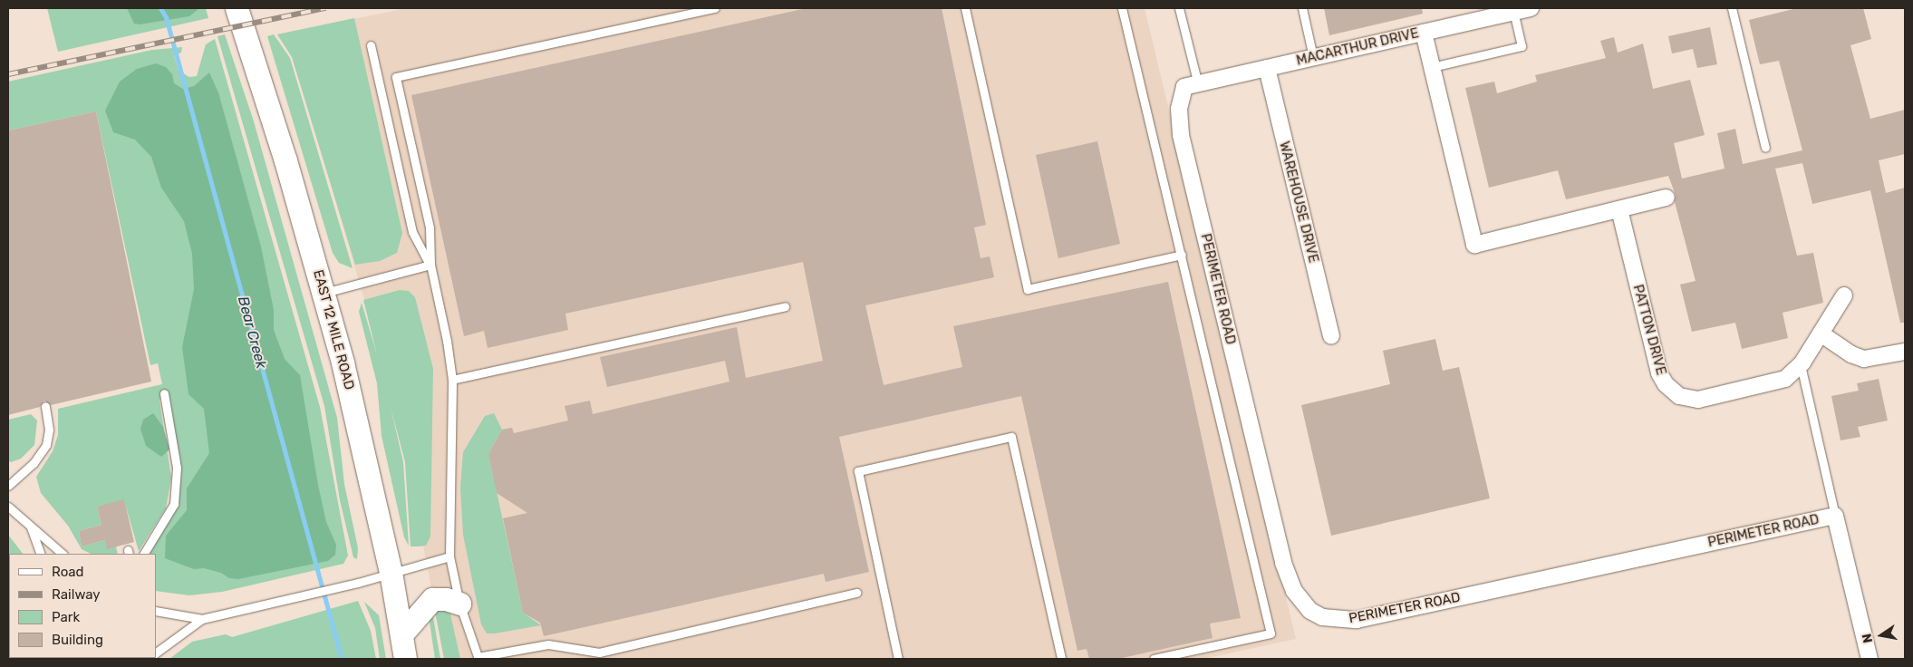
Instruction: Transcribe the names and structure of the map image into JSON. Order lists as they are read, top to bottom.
{
  "streets": {
    "main road": ["EAST 12 MILE ROAD"],
    "street": [
      "MACARTHUR DRIVE",
      "WAREHOUSE DRIVE",
      "PERIMETER ROAD",
      "PATTON DRIVE"
    ]
  },
  "crossings": [
    ["MACARTHUR DRIVE", "WAREHOUSE DRIVE"],
    ["MACARTHUR DRIVE", "PERIMETER ROAD"]
  ],
  "water": ["Bear Creek"],
  "legend": [
    "Road",
    "Railway",
    "Park",
    "Building"
  ],
  "north": "left"
}
